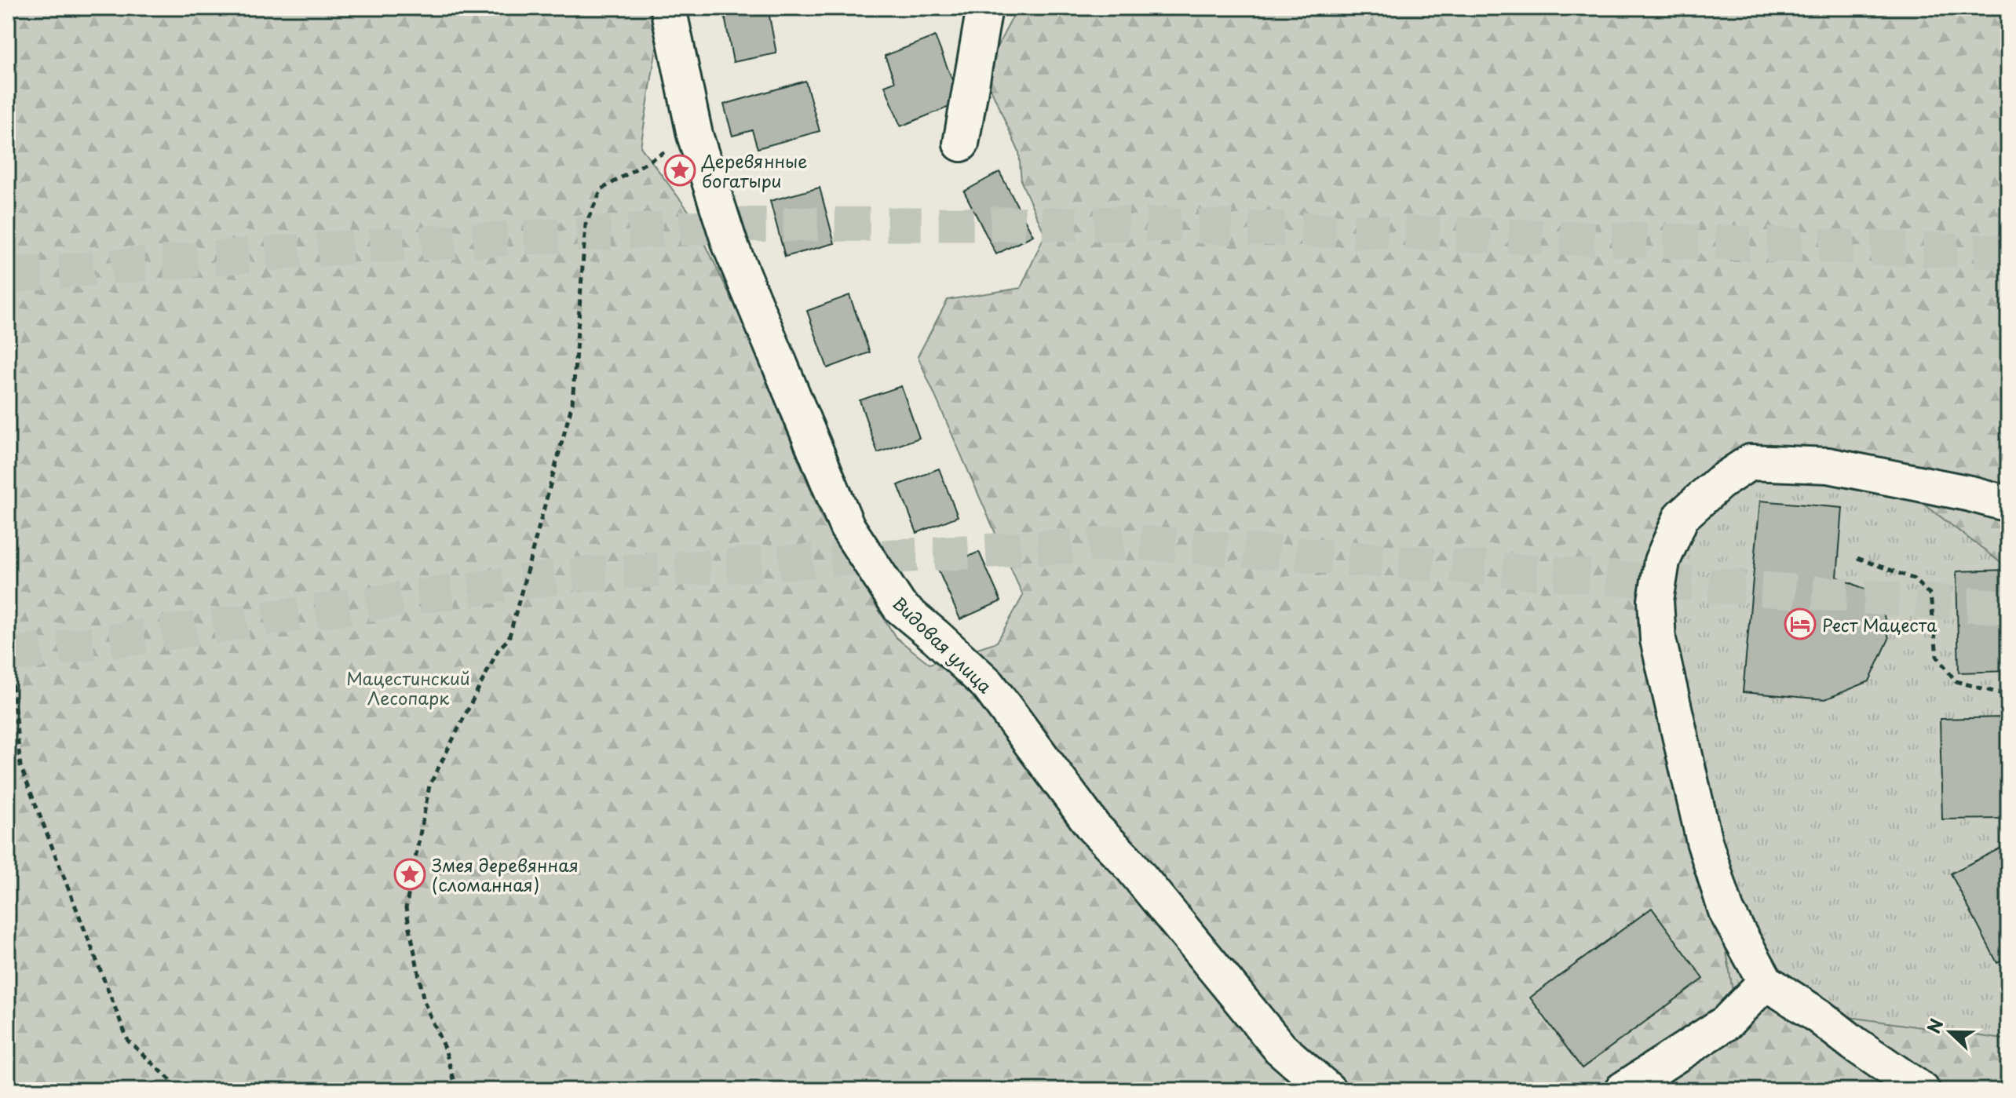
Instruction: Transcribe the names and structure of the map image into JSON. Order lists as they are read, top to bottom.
{
  "streets": {
    "street": ["Видовая улица"]
  },
  "parks": ["Мацестинский Лесопарк"],
  "places": {
    "place": ["Деревянные богатыри", "Змея деревянная (сломанная)"],
    "hotel": ["Рест Мацеста"]
  },
  "north": "left"
}
